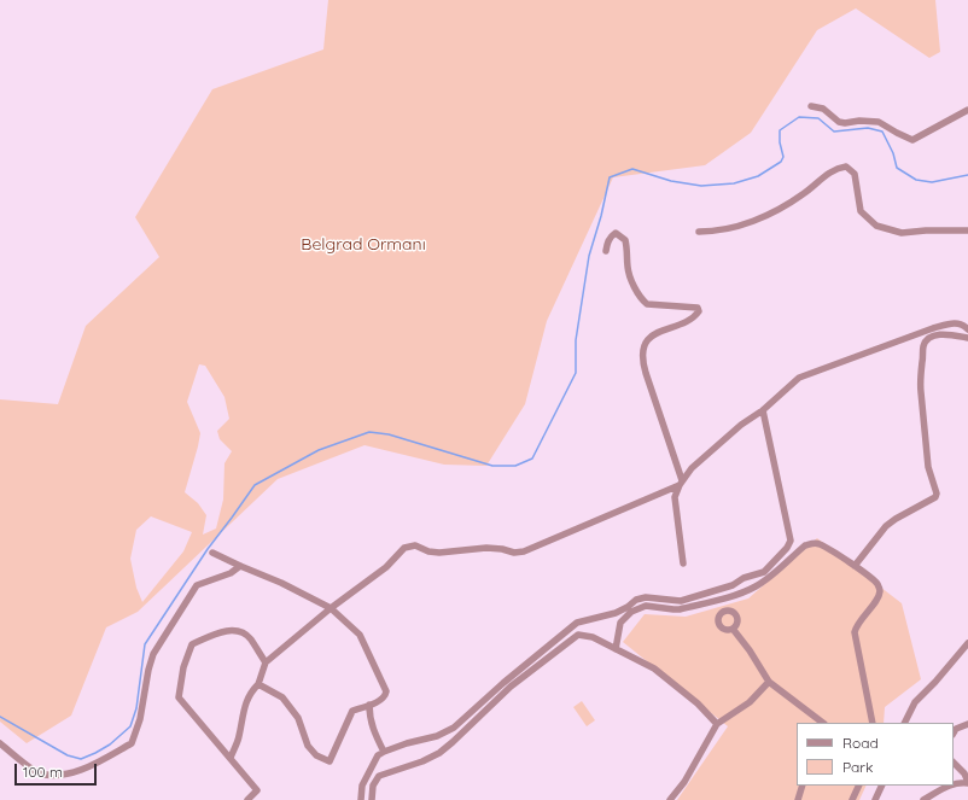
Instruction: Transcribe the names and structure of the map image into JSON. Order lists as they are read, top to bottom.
{
  "parks": ["Belgrad Ormanı"],
  "legend": ["Road", "Park"],
  "scale_bar": "100 m"
}
